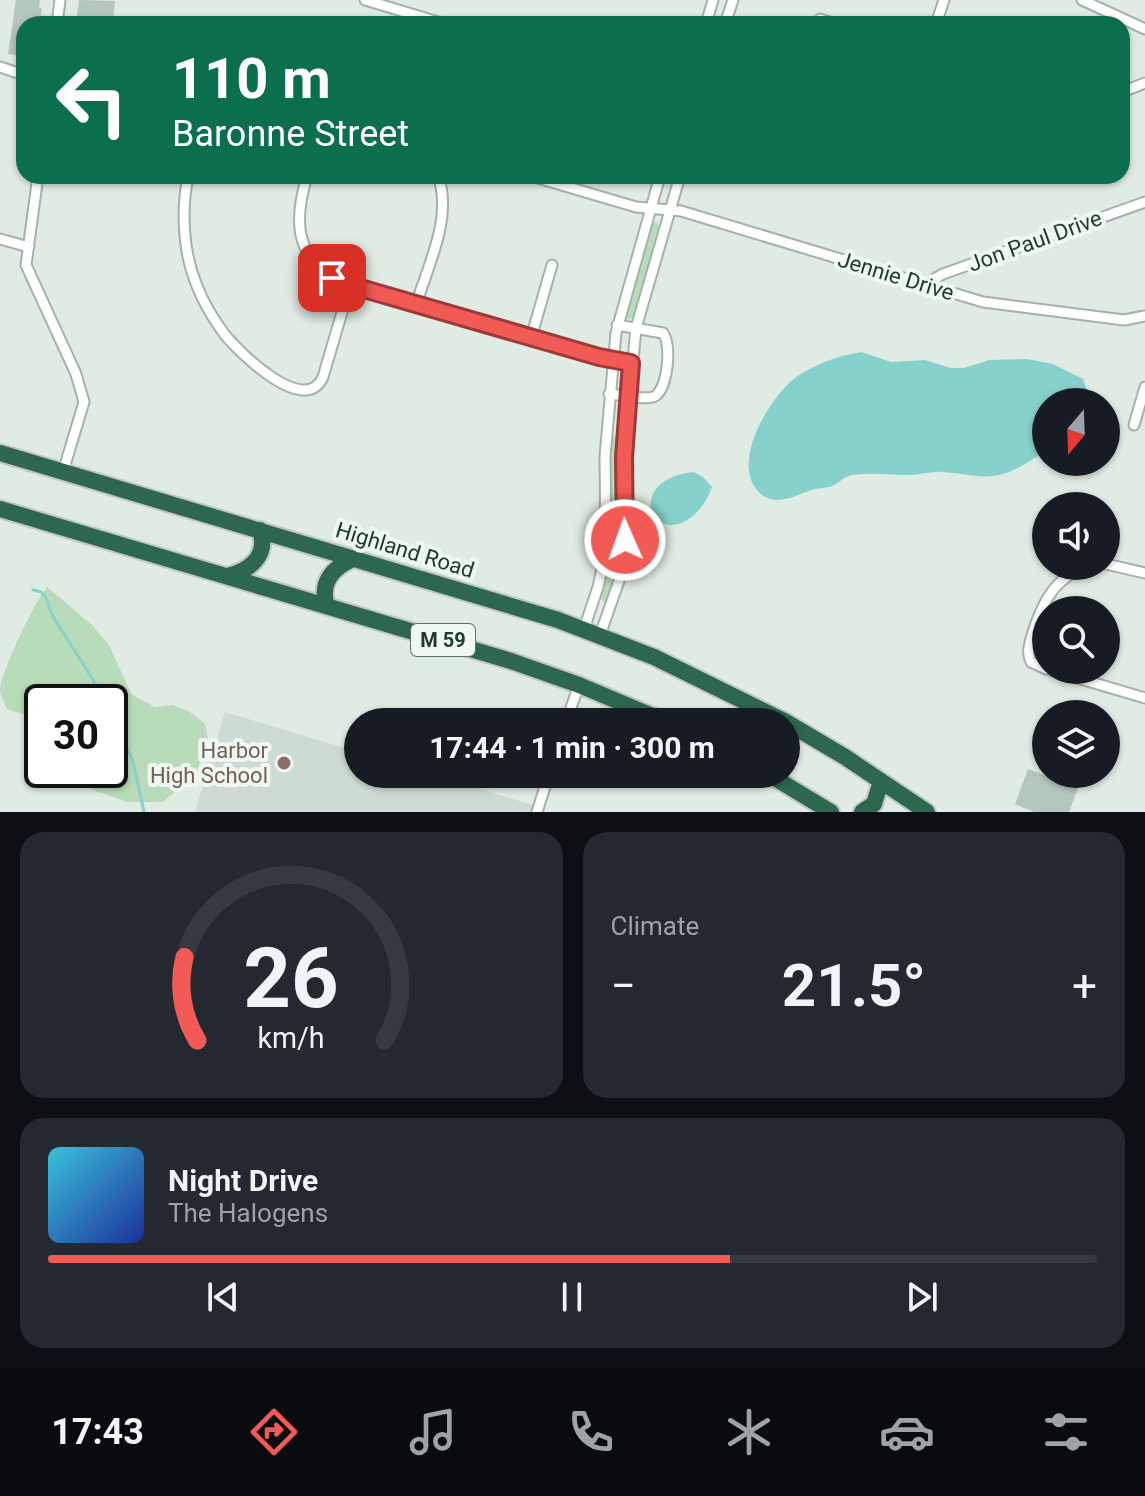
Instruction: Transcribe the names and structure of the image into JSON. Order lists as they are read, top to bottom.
{
  "streets": {
    "highway": ["Highland Road", "M 59"],
    "street": ["Jon Paul Drive", "Jennie Drive"]
  },
  "crossings": [
    ["Jon Paul Drive", "Jennie Drive"]
  ],
  "places": ["Harbor High School"],
  "north": "bottom",
  "page": {
    "turn": ["110 m", "Baronne Street"],
    "limit": "30",
    "trip": "17:44 · 1 min · 300 m",
    "tile": "Climate",
    "heat": ["−", "21.5°", "+"],
    "song": ["Night Drive", "The Halogens"],
    "tabs": "17:43",
    "gauge": ["26", "km/h"]
  }
}
